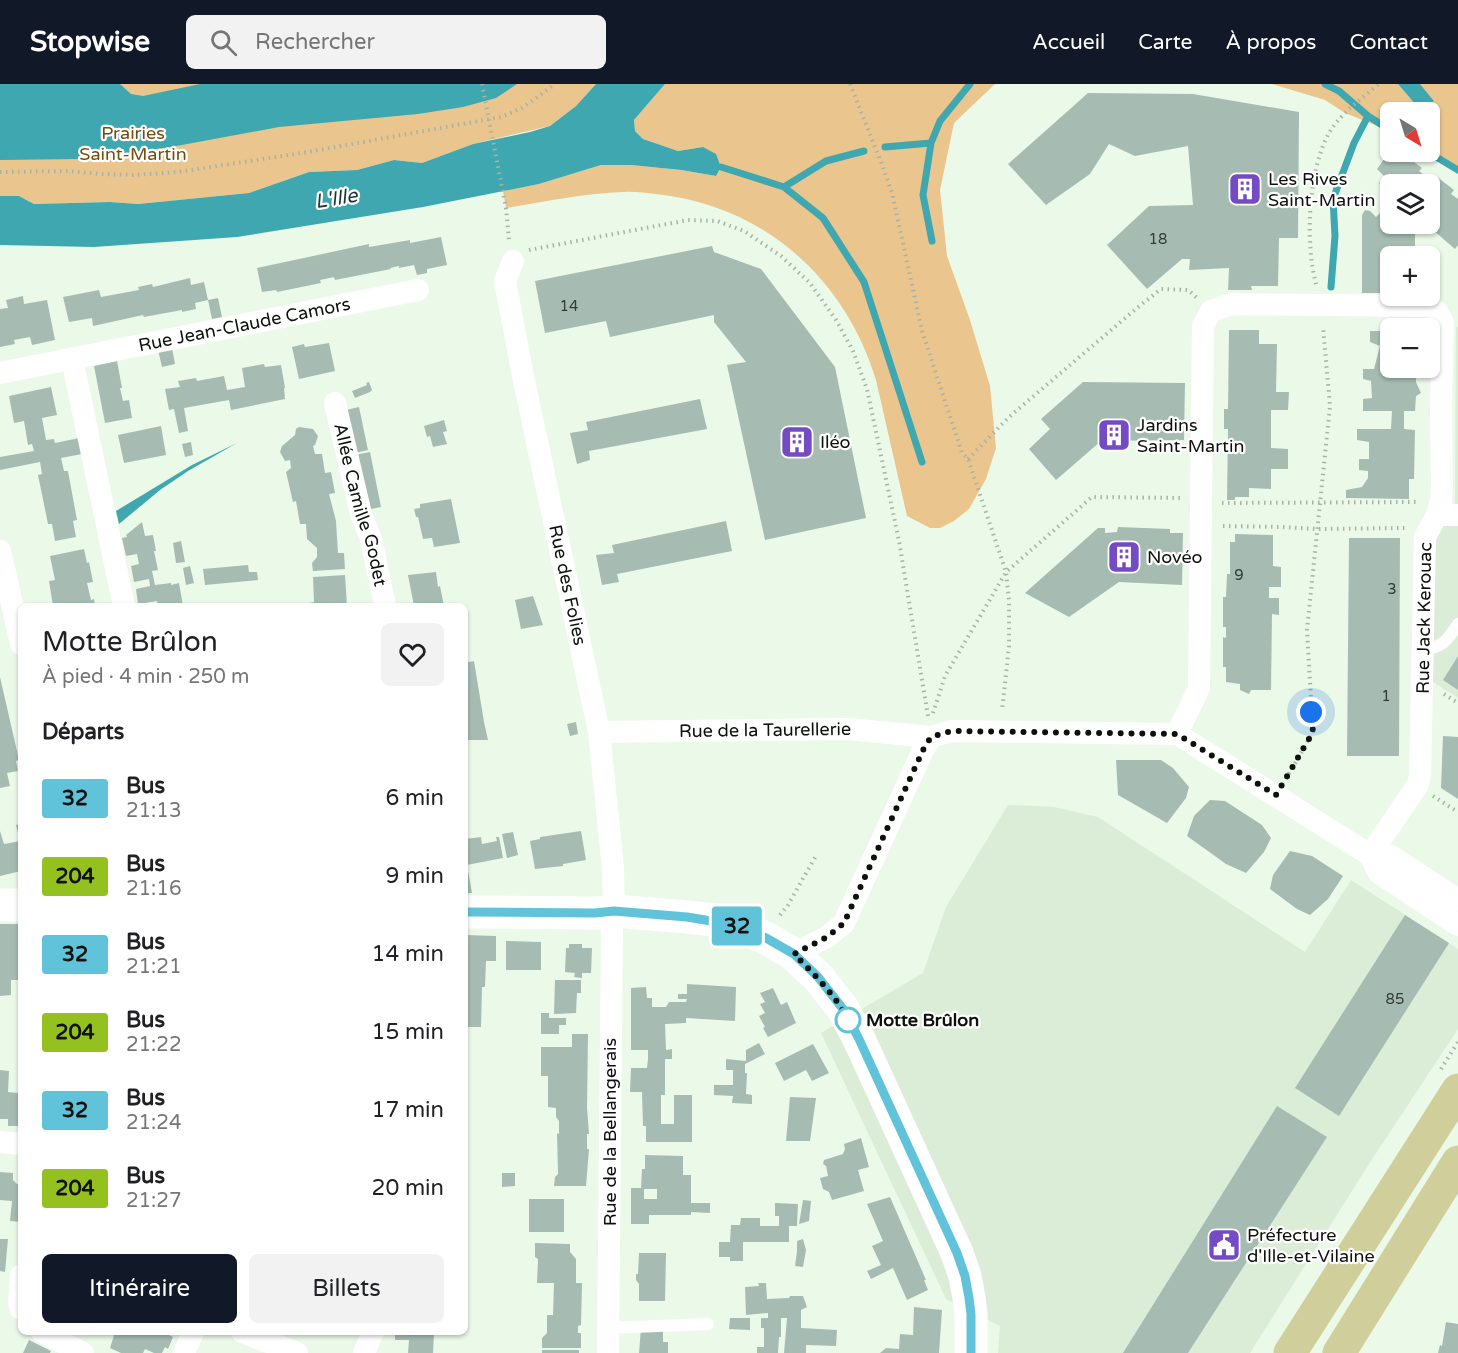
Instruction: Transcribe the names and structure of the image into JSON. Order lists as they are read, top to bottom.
{
  "streets": {
    "street": [
      "Rue Jean-Claude Camors",
      "Allée Camille Godet",
      "Rue des Folies",
      "Rue Jack Kerouac",
      "Rue de la Taurellerie",
      "Rue de la Bellangerais"
    ]
  },
  "crossings": [
    ["Rue des Folies", "Rue de la Taurellerie"],
    ["Rue des Folies", "Rue de la Bellangerais"]
  ],
  "water": ["L'Ille"],
  "parks": ["Prairies Saint-Martin"],
  "places": {
    "building": [
      "Les Rives Saint-Martin",
      "Jardins Saint-Martin",
      "Iléo",
      "Novéo"
    ],
    "other": ["Motte Brûlon"],
    "public building": ["Préfecture d'Ille-et-Vilaine"]
  },
  "lines": ["bus line 32"],
  "house_numbers": [
    "18",
    "14",
    "9",
    "3",
    "1",
    "85"
  ],
  "north": "bottom right",
  "page": {
    "header": "Stopwise",
    "search": "Rechercher",
    "nav": [
      "Accueil",
      "Carte",
      "À propos",
      "Contact"
    ],
    "on_map": "32",
    "map_buttons": ["+", "−"],
    "heading": [
      ["Motte Brûlon", "À pied · 4 min · 250 m"],
      "Départs"
    ],
    "list": [
      {
        "mark": "32",
        "name": "Bus",
        "note": "21:13",
        "value": "6 min"
      },
      {
        "mark": "204",
        "name": "Bus",
        "note": "21:16",
        "value": "9 min"
      },
      {
        "mark": "32",
        "name": "Bus",
        "note": "21:21",
        "value": "14 min"
      },
      {
        "mark": "204",
        "name": "Bus",
        "note": "21:22",
        "value": "15 min"
      },
      {
        "mark": "32",
        "name": "Bus",
        "note": "21:24",
        "value": "17 min"
      },
      {
        "mark": "204",
        "name": "Bus",
        "note": "21:27",
        "value": "20 min"
      }
    ],
    "buttons": ["Itinéraire", "Billets"]
  }
}
